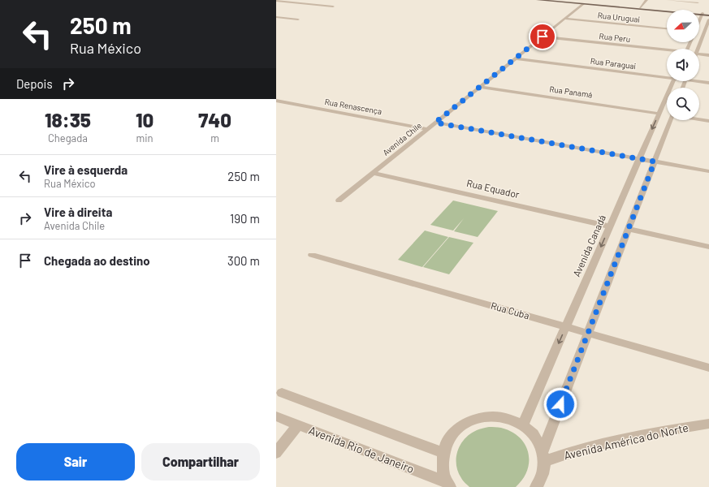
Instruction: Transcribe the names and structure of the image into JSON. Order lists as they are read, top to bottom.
{
  "streets": {
    "street": [
      "Rua Uruguai",
      "Rua Peru",
      "Rua Paraguai",
      "Rua Panamá",
      "Rua Renascença",
      "Avenida Chile",
      "Rua Equador",
      "Avenida Canadá",
      "Rua Cuba",
      "Avenida América do Norte",
      "Avenida Rio de Janeiro"
    ]
  },
  "crossings": [
    ["Rua Uruguai", "Avenida Chile"],
    ["Rua Peru", "Avenida Chile"],
    ["Rua Paraguai", "Avenida Chile"],
    ["Rua Panamá", "Avenida Chile"],
    ["Rua Panamá", "Avenida Canadá"],
    ["Rua Renascença", "Avenida Chile"],
    ["Avenida Chile", "Rua Equador"],
    ["Rua Equador", "Avenida Canadá"],
    ["Avenida Canadá", "Rua Cuba"]
  ],
  "north": "left",
  "page": {
    "turn": ["250 m", "Rua México"],
    "then": "Depois",
    "eta": [
      "18:35",
      "Chegada",
      "10",
      "min",
      "740",
      "m"
    ],
    "list": [
      {
        "name": "Vire à esquerda",
        "note": "Rua México",
        "value": "250 m"
      },
      {
        "name": "Vire à direita",
        "note": "Avenida Chile",
        "value": "190 m"
      },
      {
        "name": "Chegada ao destino",
        "value": "300 m"
      }
    ],
    "buttons": ["Sair", "Compartilhar"]
  }
}
